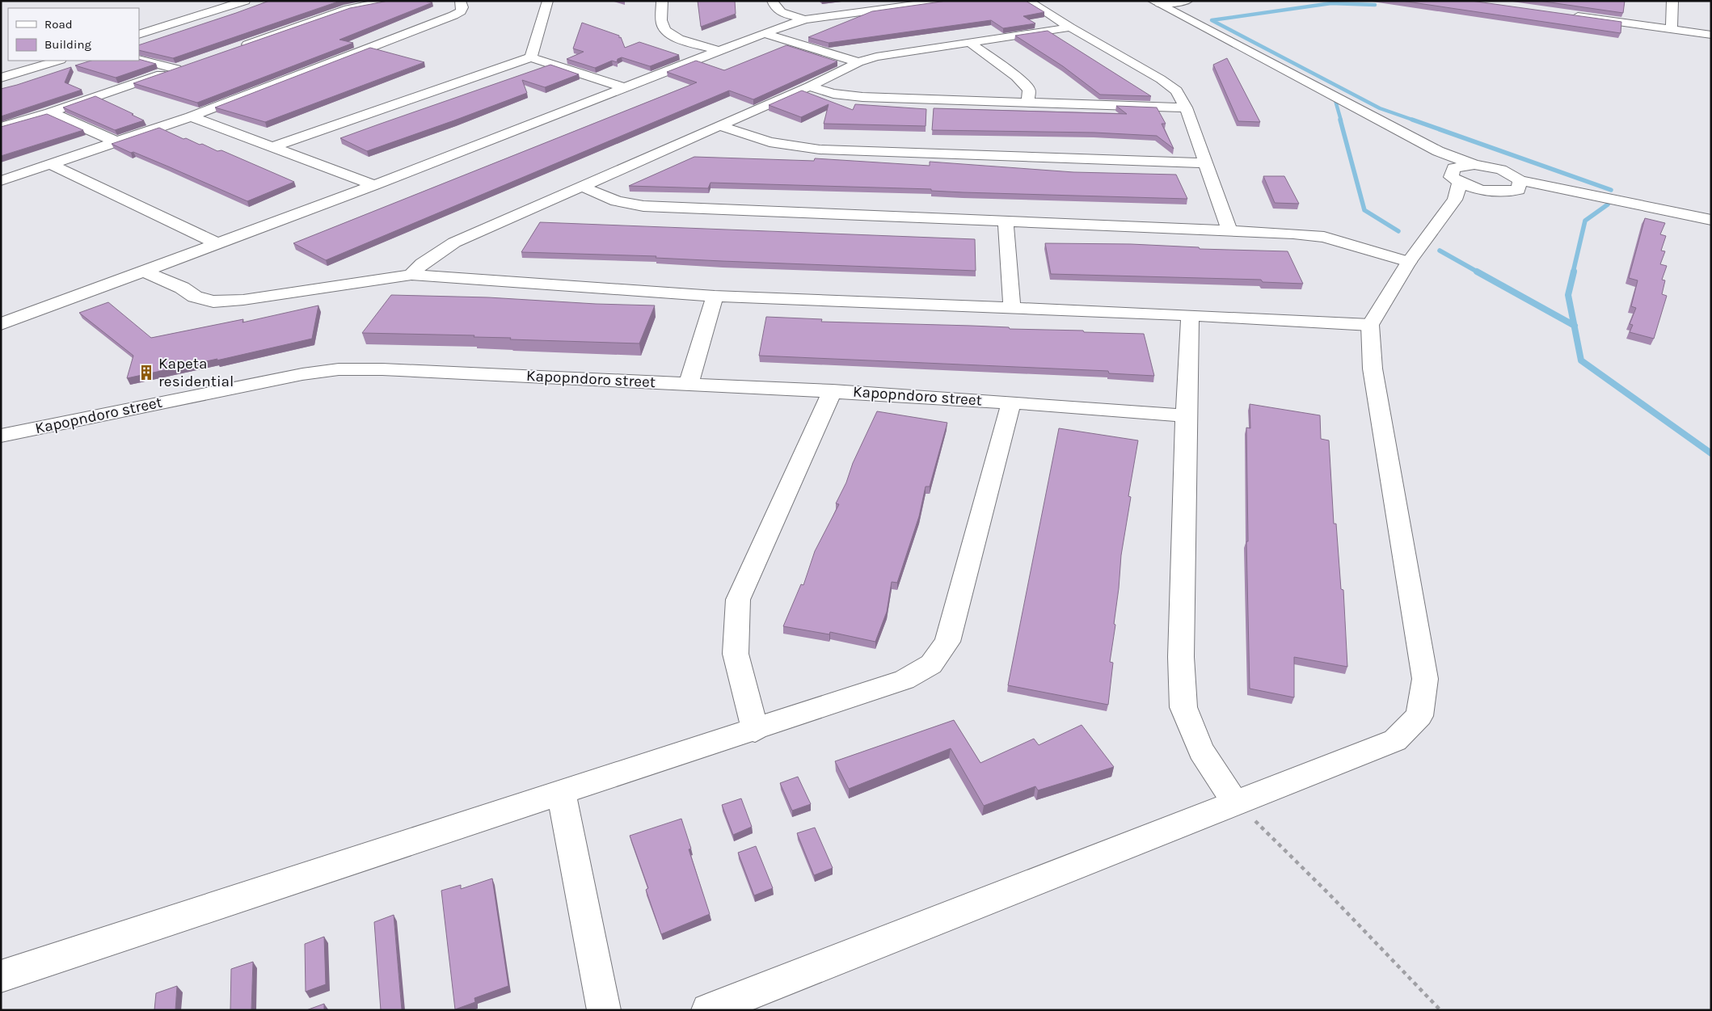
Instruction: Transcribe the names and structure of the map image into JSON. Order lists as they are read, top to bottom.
{
  "streets": {
    "street": ["Kapopndoro street"]
  },
  "places": {
    "building": ["Kapeta residential"]
  },
  "legend": ["Road", "Building"]
}
